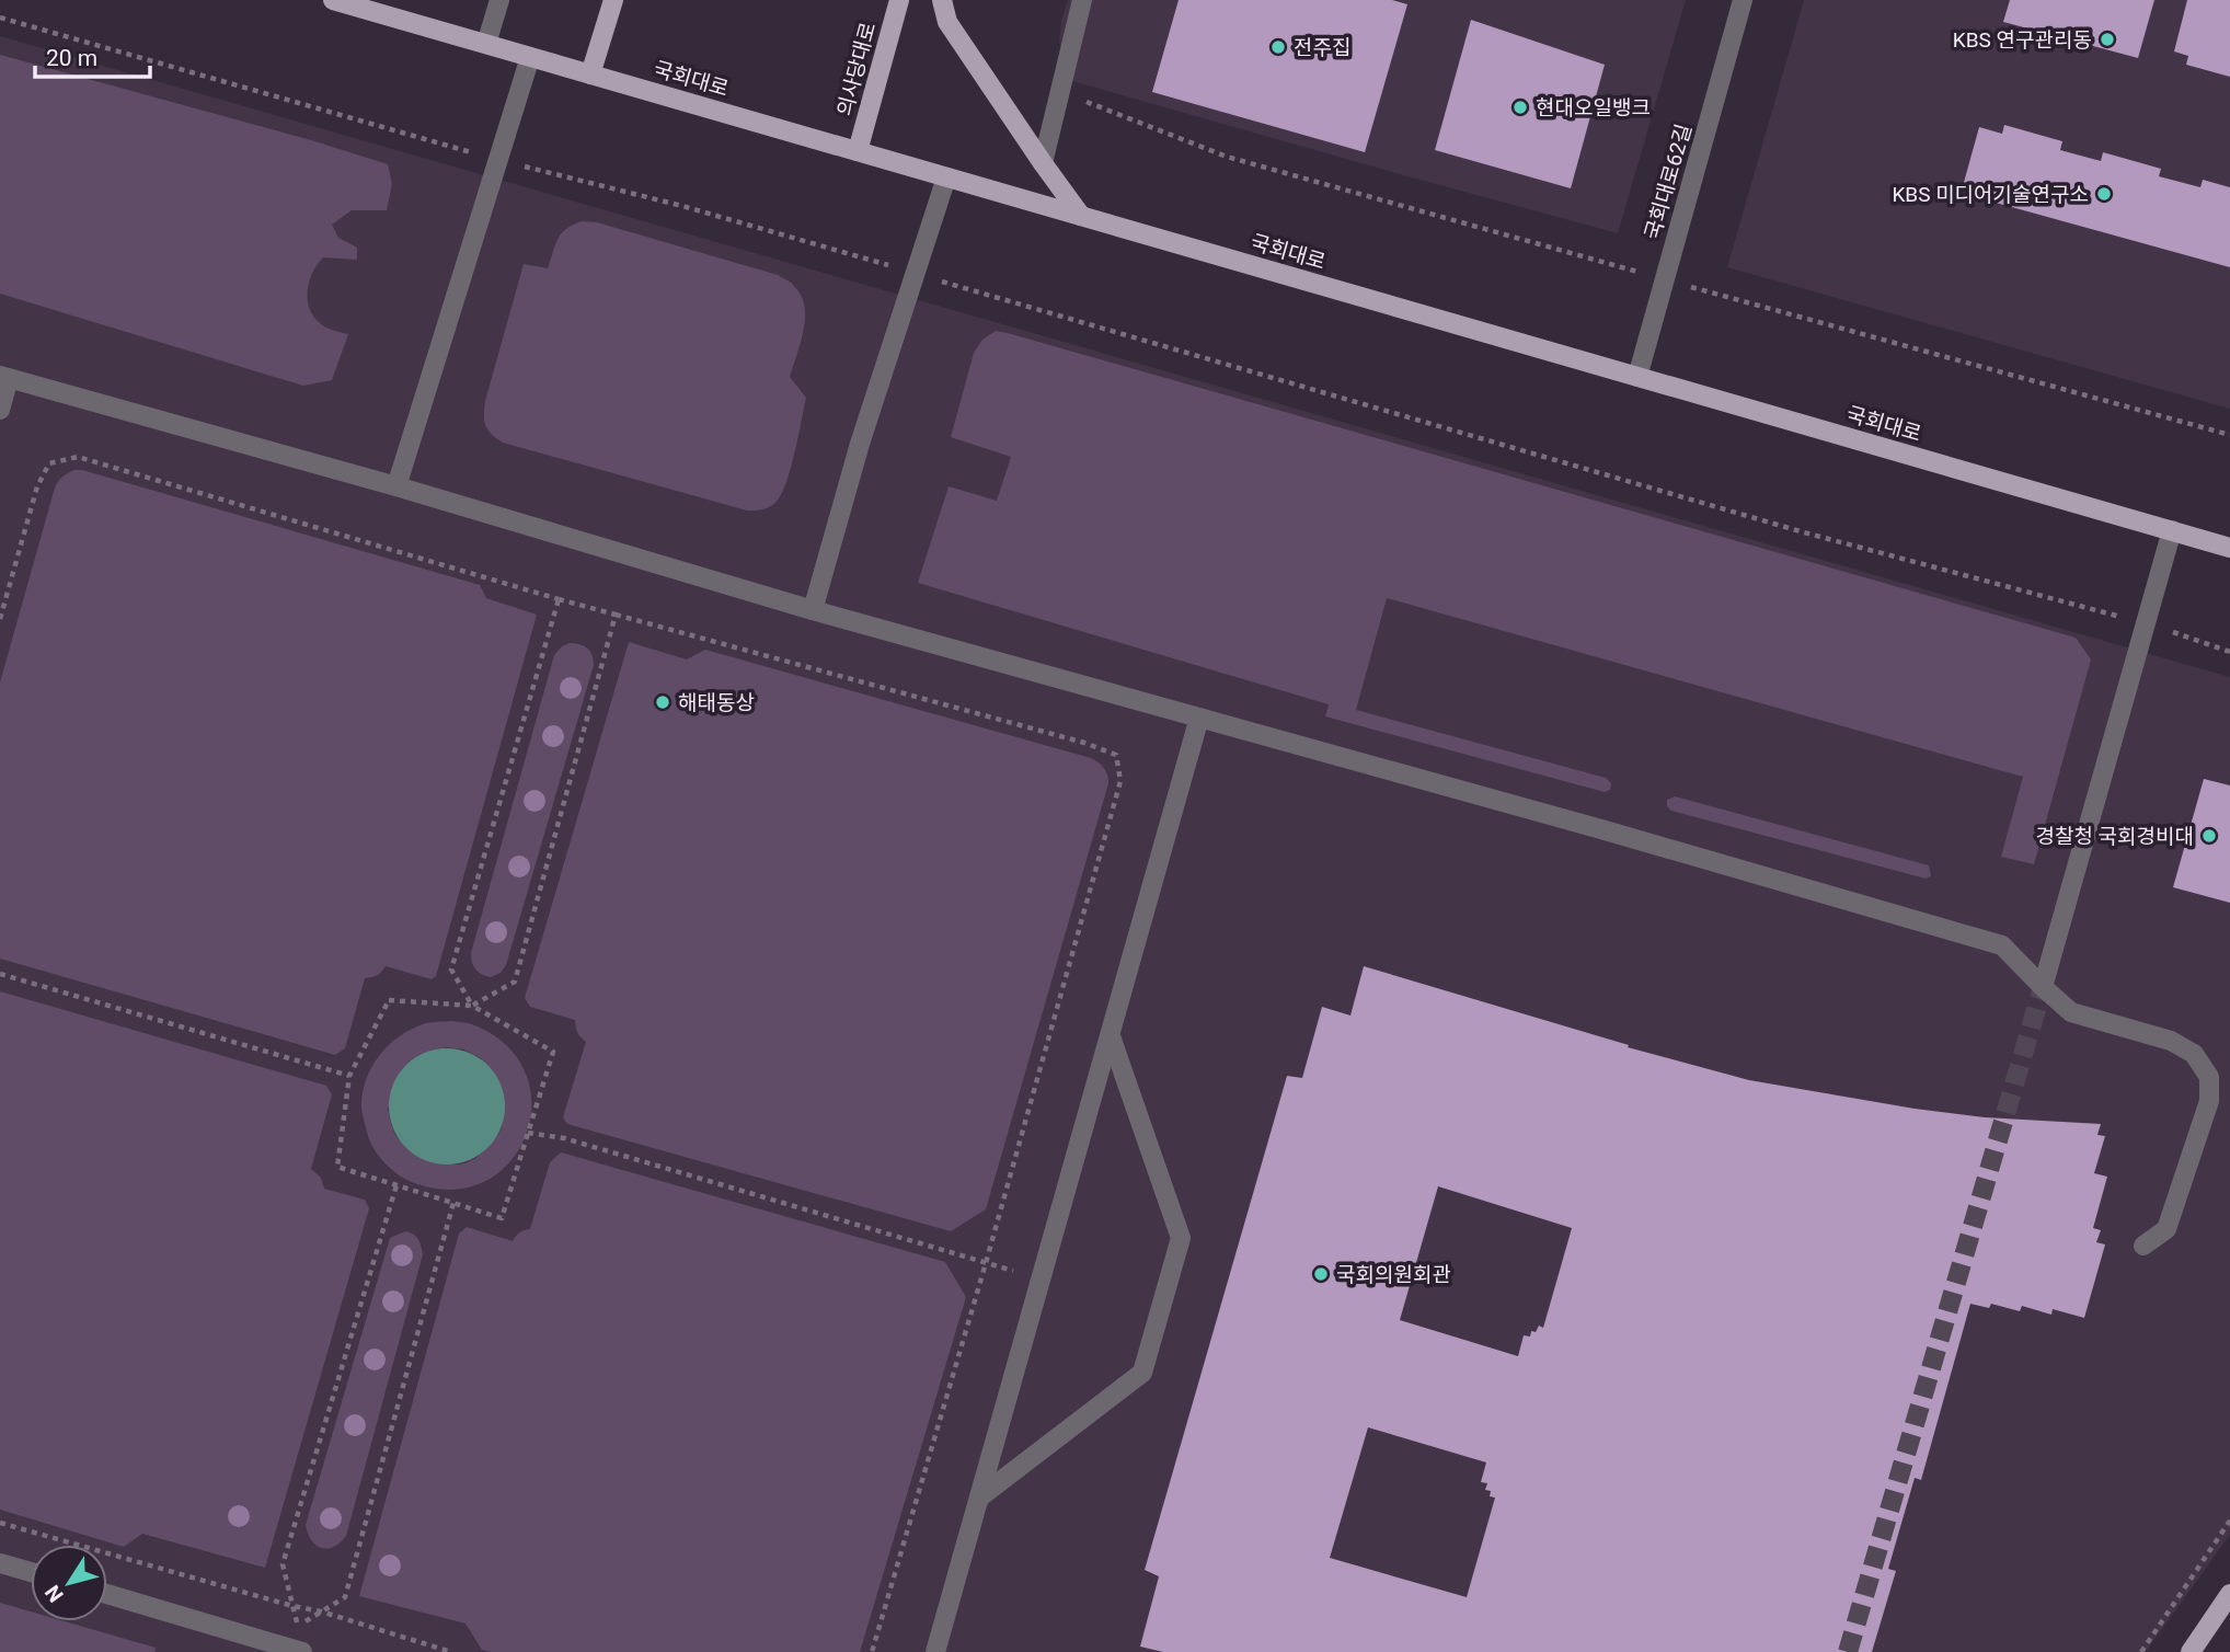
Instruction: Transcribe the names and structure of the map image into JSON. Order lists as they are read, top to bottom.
{
  "streets": {
    "main road": ["의사당대로", "국회대로"],
    "street": ["국회대로62길"]
  },
  "crossings": [
    ["의사당대로", "국회대로"],
    ["국회대로", "국회대로62길"]
  ],
  "places": [
    "KBS 연구관리동",
    "전주집",
    "현대오일뱅크",
    "KBS 미디어기술연구소",
    "해태동상",
    "경찰청 국회경비대",
    "국회의원회관"
  ],
  "scale_bar": "20 m",
  "north": "bottom left"
}
